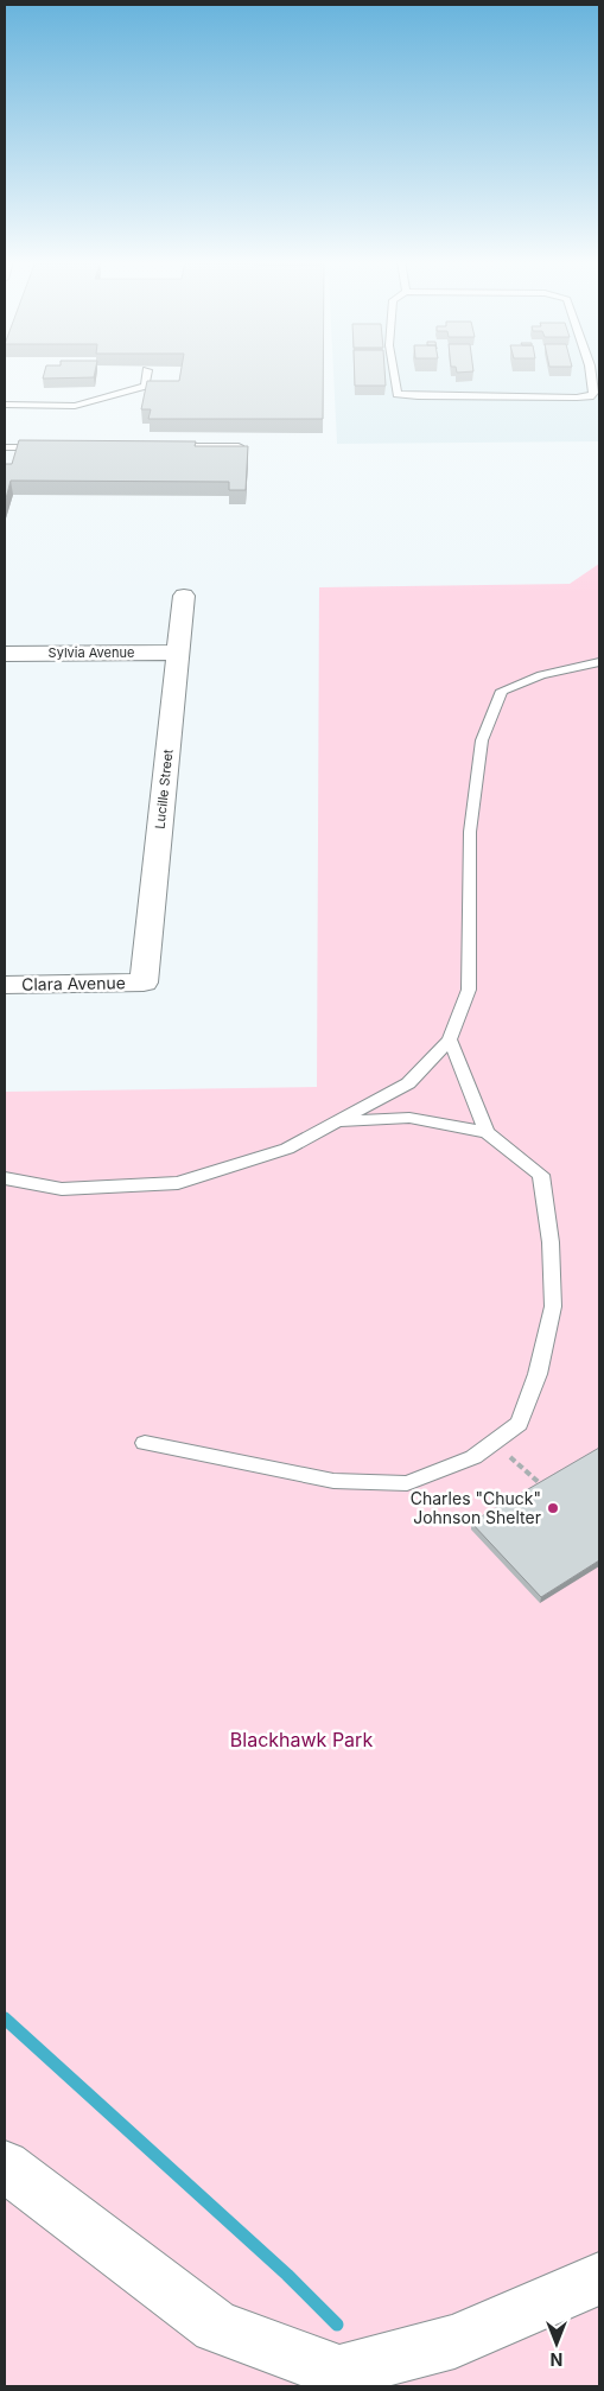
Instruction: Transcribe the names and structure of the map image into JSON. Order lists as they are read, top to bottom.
{
  "streets": {
    "street": ["Sylvia Avenue", "Lucille Street", "Clara Avenue"]
  },
  "crossings": [
    ["Sylvia Avenue", "Lucille Street"],
    ["Lucille Street", "Clara Avenue"]
  ],
  "parks": ["Blackhawk Park"],
  "places": ["Charles \"Chuck\" Johnson Shelter"],
  "north": "bottom"
}
